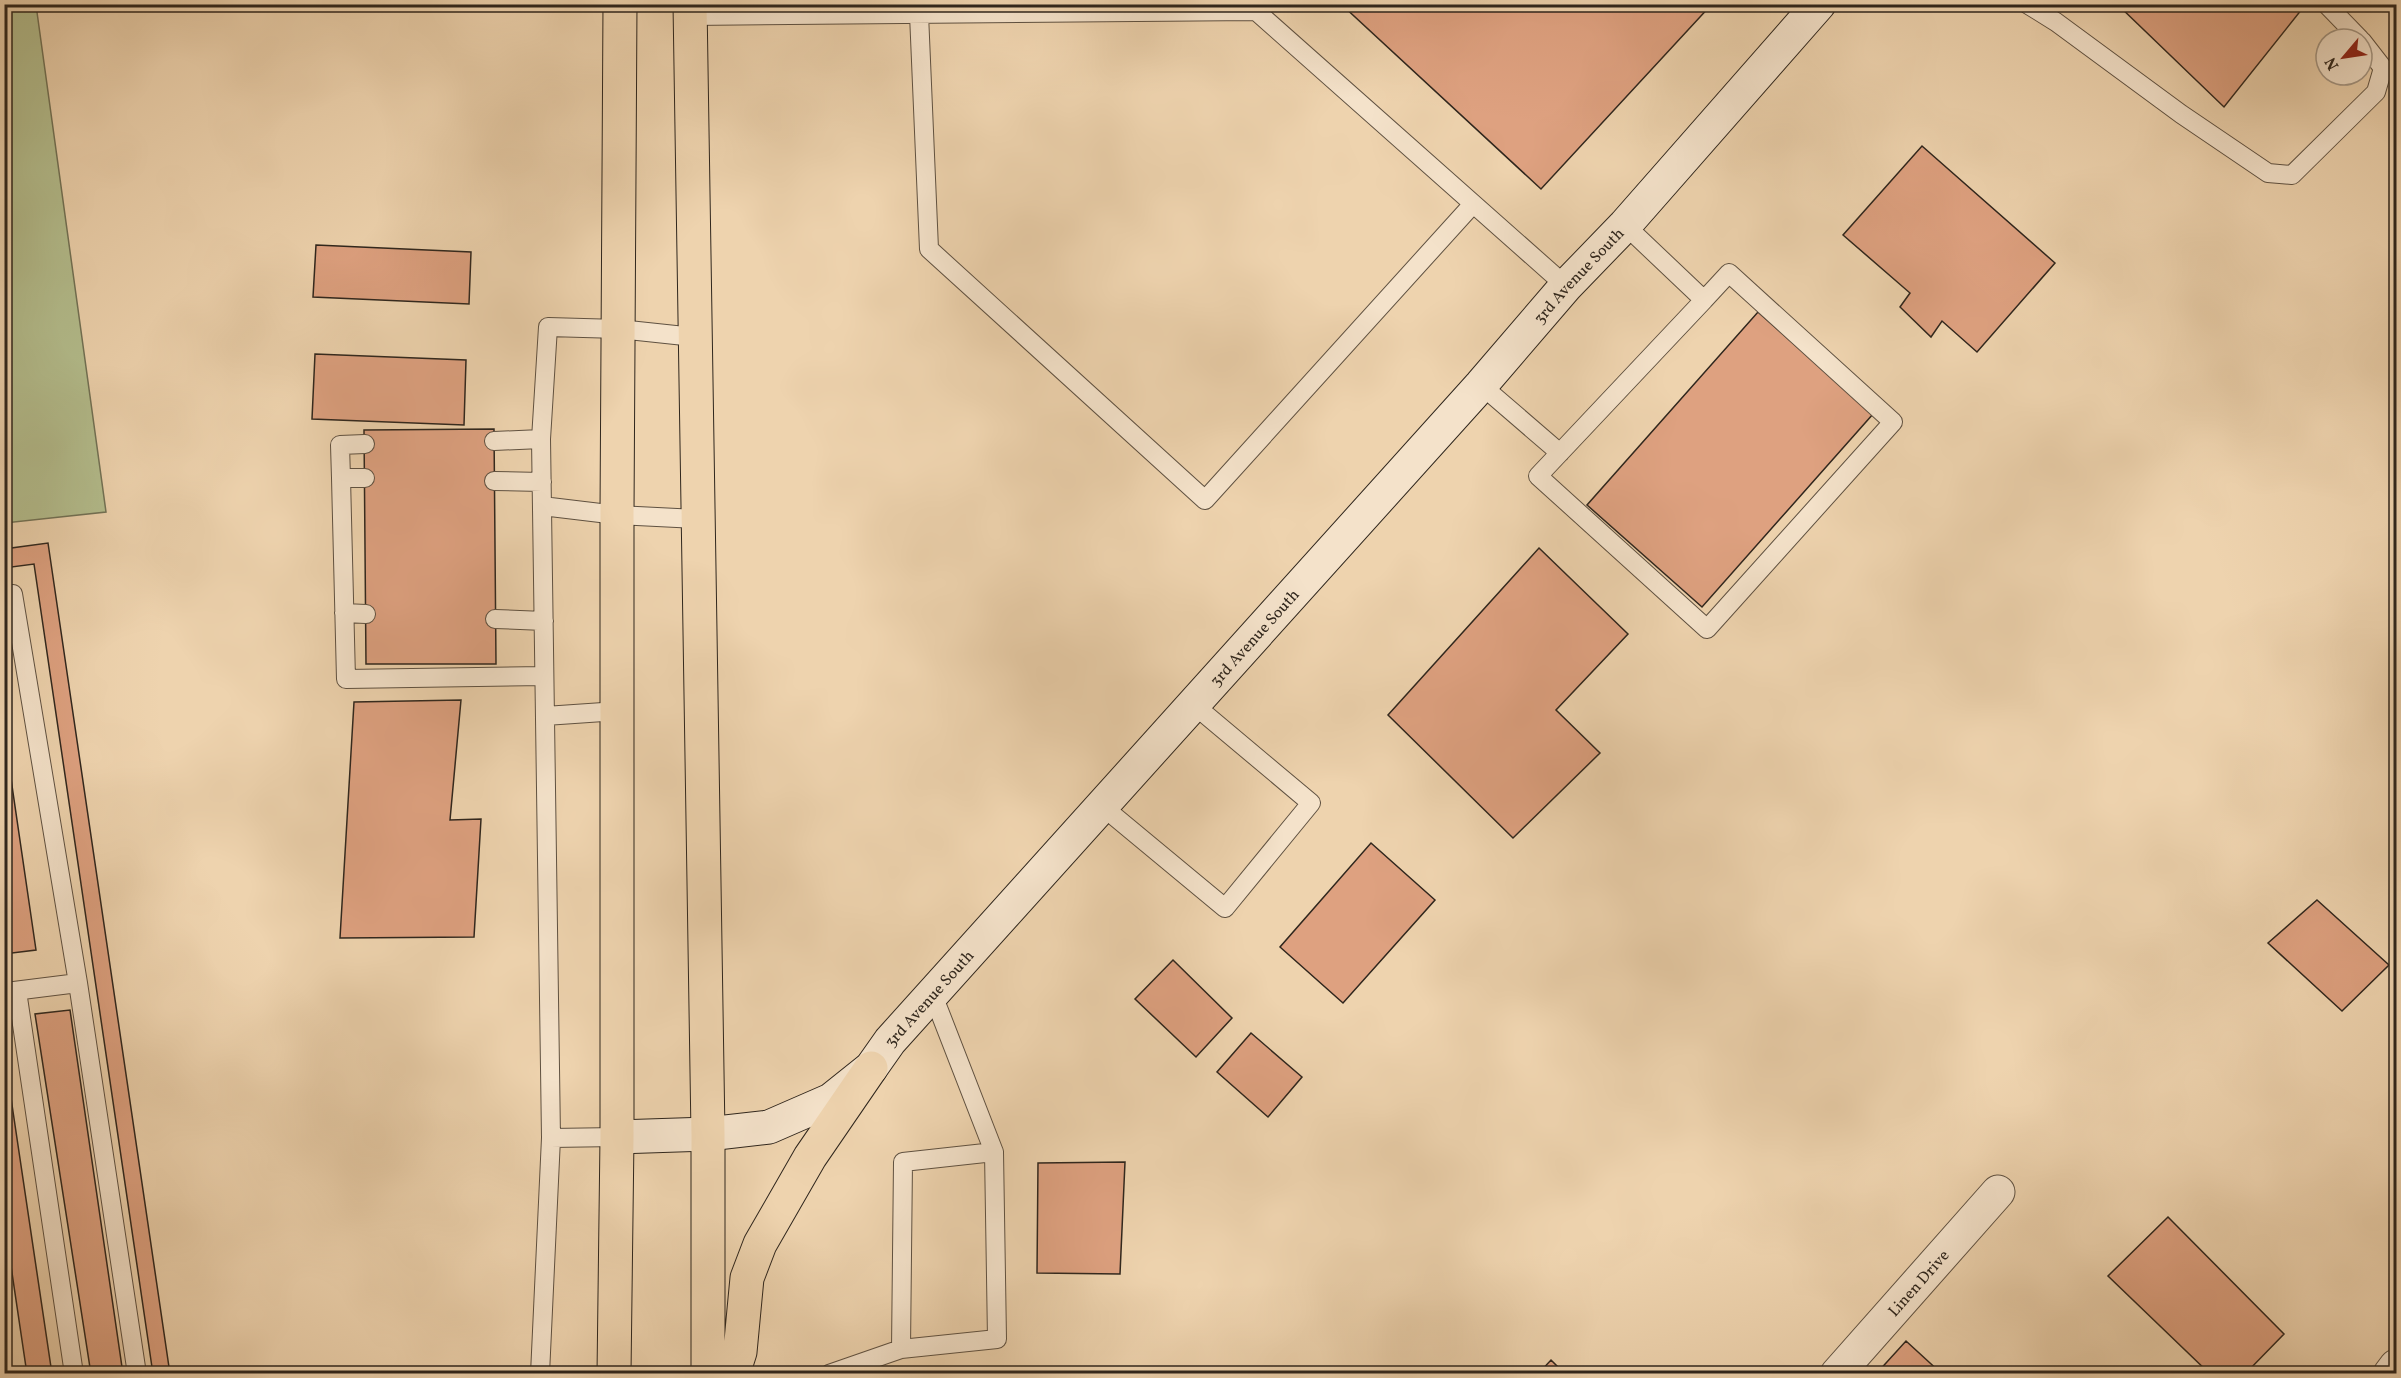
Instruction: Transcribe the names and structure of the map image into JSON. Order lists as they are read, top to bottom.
{
  "streets": {
    "main road": ["3rd Avenue South", "Linen Drive"]
  },
  "north": "bottom left"
}
